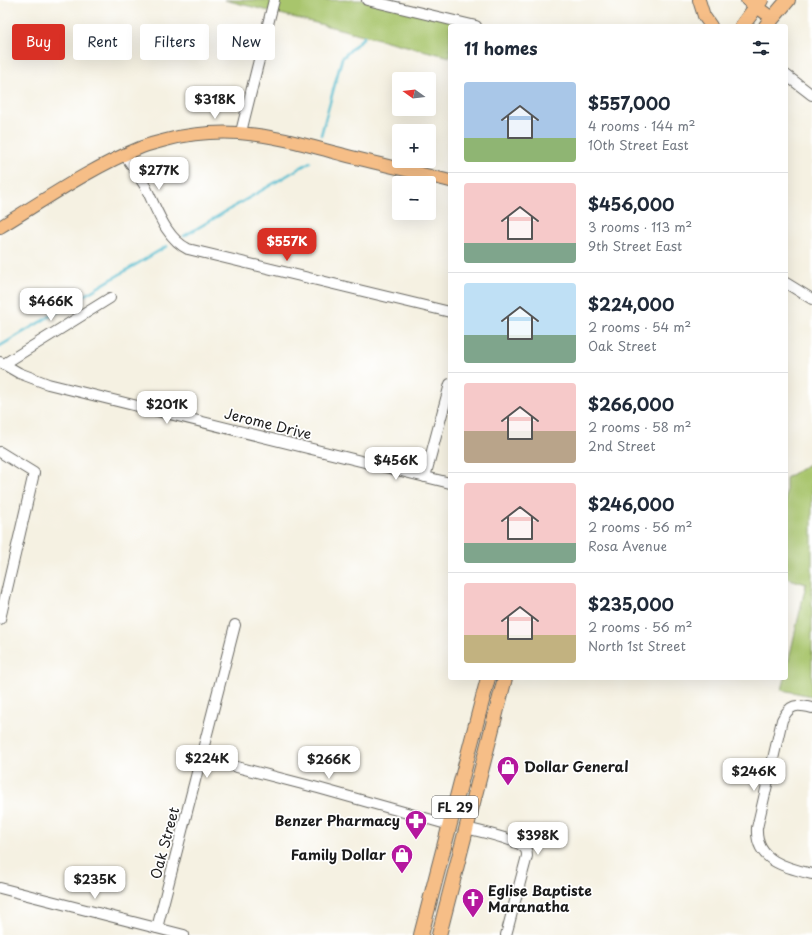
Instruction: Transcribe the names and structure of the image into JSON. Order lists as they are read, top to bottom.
{
  "streets": {
    "highway": ["FL 29"],
    "street": ["Jerome Drive", "Oak Street"]
  },
  "places": {
    "shop": ["Dollar General", "Family Dollar"],
    "pharmacy": ["Benzer Pharmacy"],
    "church": ["Eglise Baptiste Maranatha"]
  },
  "north": "left",
  "page": {
    "chip": [
      "Buy",
      "Rent",
      "Filters",
      "New"
    ],
    "heading": "11 homes",
    "map_buttons": ["+", "−"],
    "list": [
      {
        "name": "$557,000",
        "note": "4 rooms · 144 m² · 10th Street East"
      },
      {
        "name": "$456,000",
        "note": "3 rooms · 113 m² · 9th Street East"
      },
      {
        "name": "$224,000",
        "note": "2 rooms · 54 m² · Oak Street"
      },
      {
        "name": "$266,000",
        "note": "2 rooms · 58 m² · 2nd Street"
      },
      {
        "name": "$246,000",
        "note": "2 rooms · 56 m² · Rosa Avenue"
      },
      {
        "name": "$235,000",
        "note": "2 rooms · 56 m² · North 1st Street"
      }
    ],
    "price": [
      "$318K",
      "$277K",
      "$557K",
      "$466K",
      "$201K",
      "$456K",
      "$224K",
      "$266K",
      "$246K",
      "$398K",
      "$235K"
    ]
  }
}
